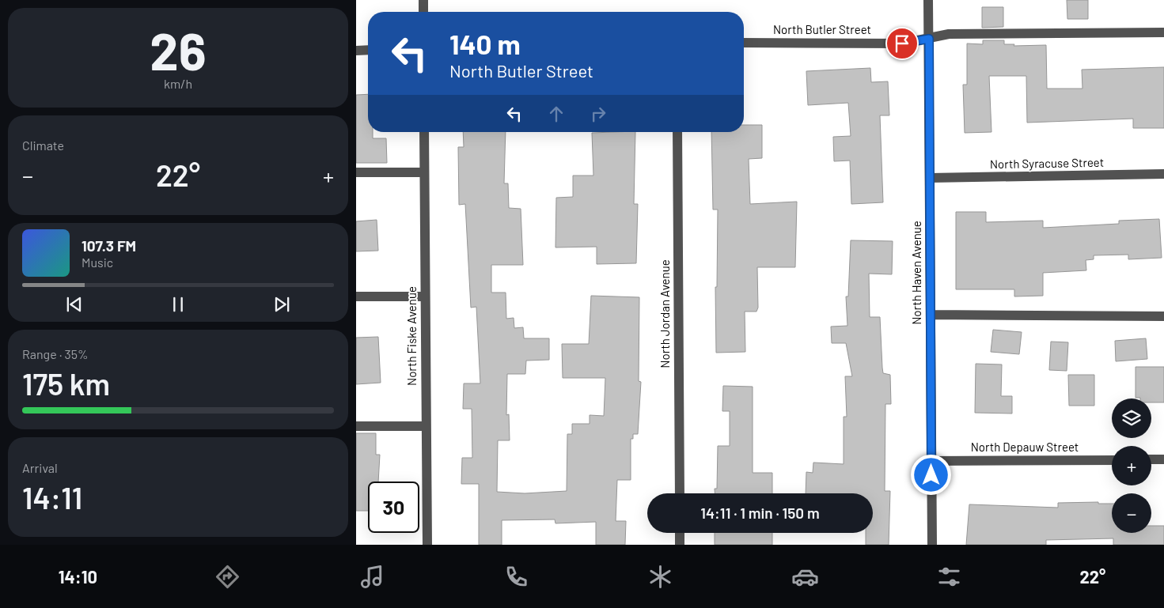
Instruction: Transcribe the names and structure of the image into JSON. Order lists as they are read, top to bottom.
{
  "streets": {
    "street": [
      "North Butler Street",
      "North Syracuse Street",
      "North Haven Avenue",
      "North Jordan Avenue",
      "North Fiske Avenue",
      "North Depauw Street"
    ]
  },
  "crossings": [
    ["North Butler Street", "North Haven Avenue"],
    ["North Syracuse Street", "North Haven Avenue"],
    ["North Haven Avenue", "North Depauw Street"]
  ],
  "page": {
    "tile": [
      ["26", "km/h"],
      "Climate",
      ["Range · 35%", "175 km"],
      ["Arrival", "14:11"]
    ],
    "turn": ["140 m", "North Butler Street"],
    "heat": ["−", "22°", "+"],
    "song": ["107.3 FM", "Music"],
    "map_buttons": ["+", "−"],
    "limit": "30",
    "trip": "14:11 · 1 min · 150 m",
    "tabs": ["14:10", "22°"]
  }
}
